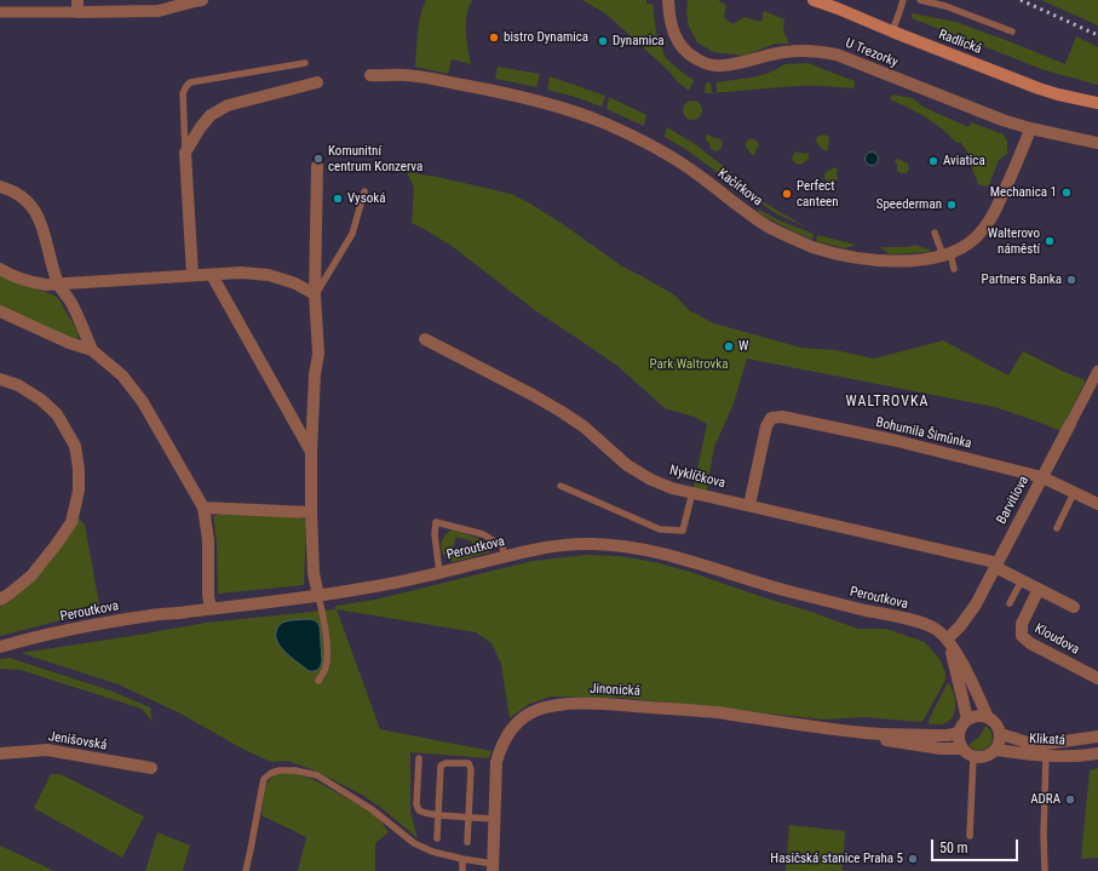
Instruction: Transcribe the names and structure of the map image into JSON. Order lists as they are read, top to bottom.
{
  "streets": {
    "main road": ["Radlická"],
    "street": [
      "U Trezorky",
      "Kačírkova",
      "Bohumila Šimůnka",
      "Nyklíčkova",
      "Barvitiova",
      "Peroutkova",
      "Kloudova",
      "Jinonická",
      "Klikatá",
      "Jenišovská"
    ]
  },
  "crossings": [
    ["U Trezorky", "Kačírkova"],
    ["Bohumila Šimůnka", "Nyklíčkova"],
    ["Bohumila Šimůnka", "Barvitiova"],
    ["Nyklíčkova", "Barvitiova"],
    ["Barvitiova", "Peroutkova"],
    ["Peroutkova", "Jinonická"],
    ["Peroutkova", "Klikatá"],
    ["Jinonická", "Klikatá"]
  ],
  "districts": ["WALTROVKA"],
  "parks": ["Park Waltrovka"],
  "places": [
    "bistro Dynamica",
    "Dynamica",
    "Komunitní centrum Konzerva",
    "Aviatica",
    "Mechanica 1",
    "Perfect canteen",
    "Vysoká",
    "Speederman",
    "Walterovo náměstí",
    "Partners Banka",
    "W",
    "ADRA",
    "Hasičská stanice Praha 5"
  ],
  "scale_bar": "50 m"
}
